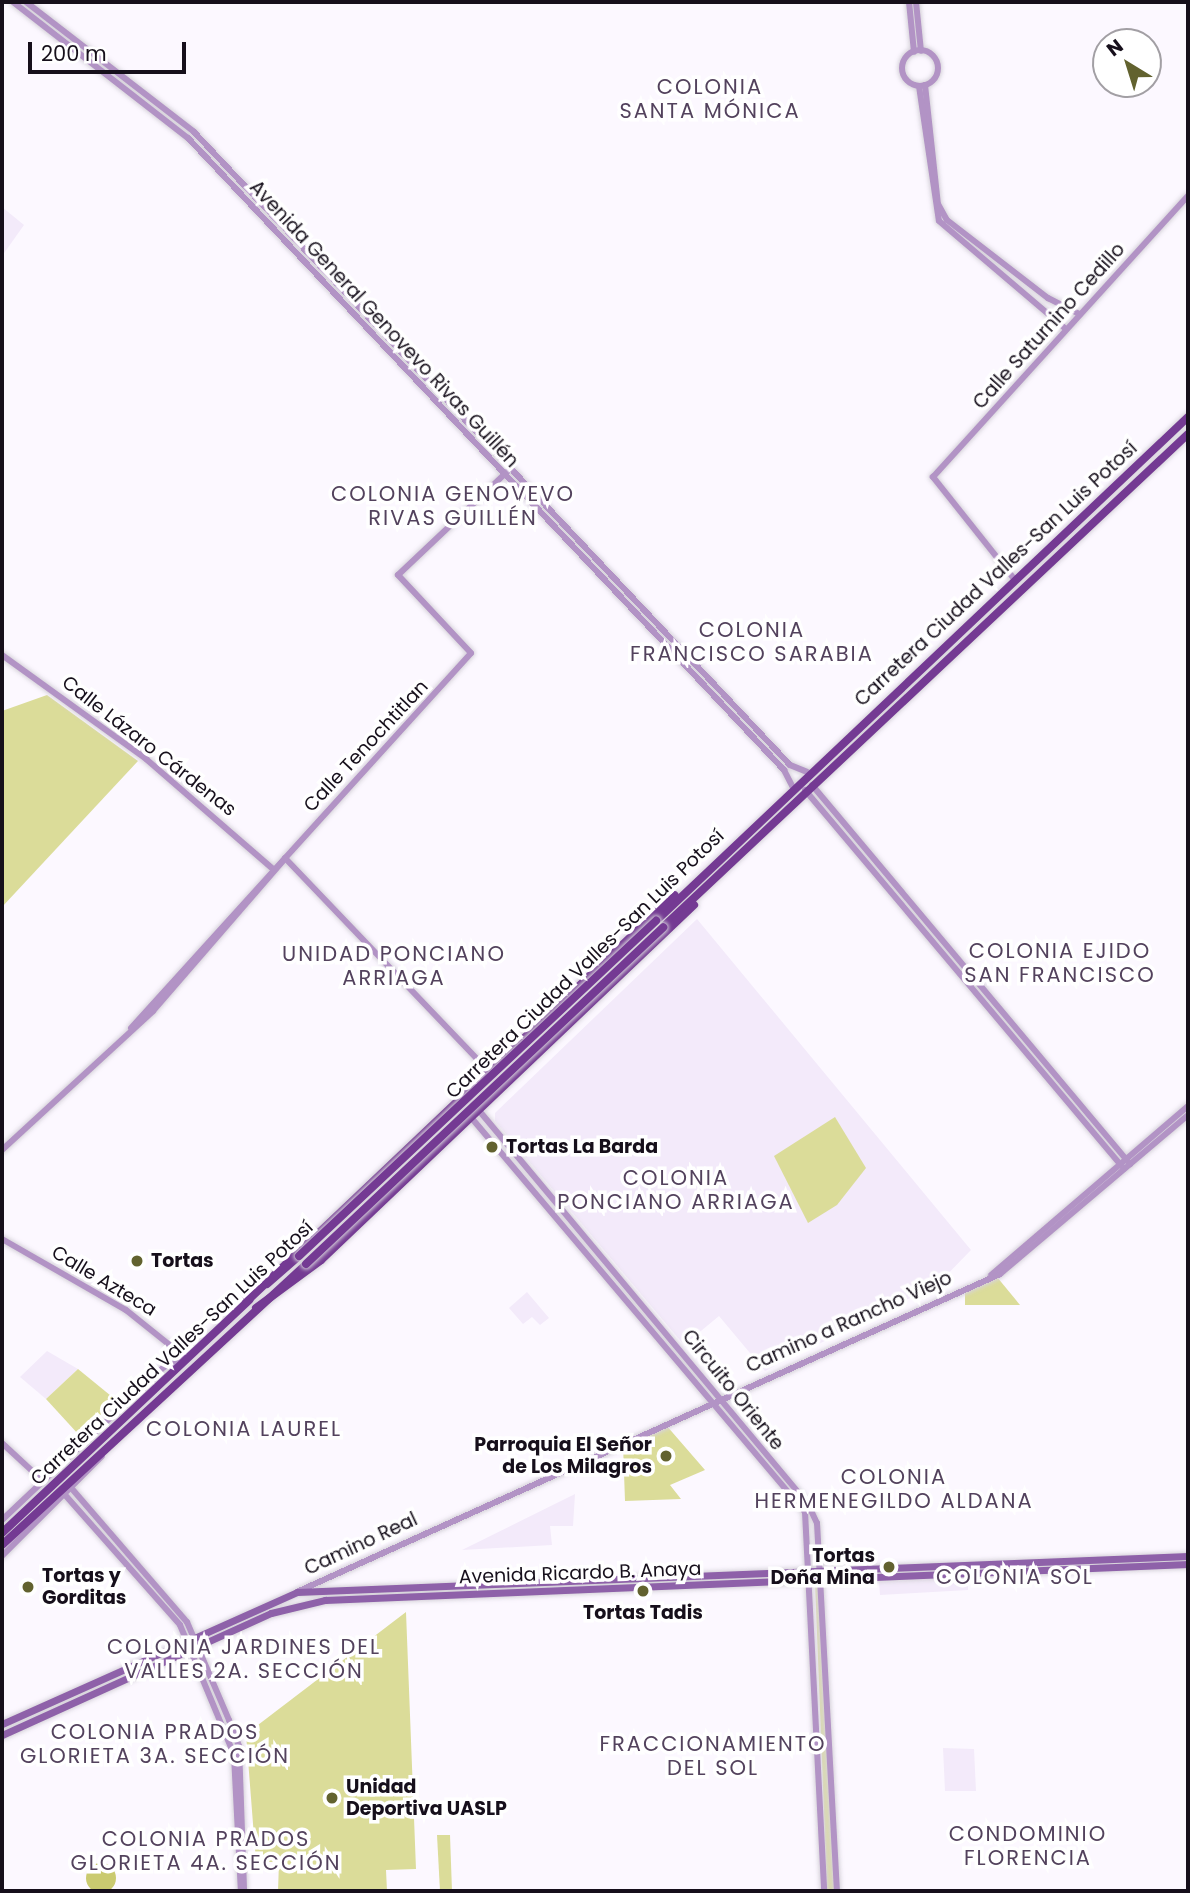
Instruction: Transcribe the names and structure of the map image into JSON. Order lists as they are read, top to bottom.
{
  "streets": {
    "main road": ["Carretera Ciudad Valles-San Luis Potosí", "Avenida Ricardo B. Anaya"],
    "street": [
      "Avenida General Genovevo Rivas Guillén",
      "Calle Saturnino Cedillo",
      "Calle Lázaro Cárdenas",
      "Calle Tenochtitlan",
      "Calle Azteca",
      "Camino a Rancho Viejo",
      "Circuito Oriente",
      "Camino Real"
    ]
  },
  "crossings": [
    ["Avenida General Genovevo Rivas Guillén", "Carretera Ciudad Valles-San Luis Potosí"],
    ["Avenida General Genovevo Rivas Guillén", "Calle Tenochtitlan"],
    ["Calle Saturnino Cedillo", "Carretera Ciudad Valles-San Luis Potosí"],
    ["Carretera Ciudad Valles-San Luis Potosí", "Calle Azteca"],
    ["Calle Lázaro Cárdenas", "Calle Tenochtitlan"],
    ["Camino a Rancho Viejo", "Circuito Oriente"],
    ["Camino a Rancho Viejo", "Camino Real"],
    ["Circuito Oriente", "Camino Real"],
    ["Circuito Oriente", "Avenida Ricardo B. Anaya"],
    ["Camino Real", "Avenida Ricardo B. Anaya"]
  ],
  "districts": [
    "COLONIA SANTA MÓNICA",
    "COLONIA GENOVEVO RIVAS GUILLÉN",
    "COLONIA FRANCISCO SARABIA",
    "COLONIA EJIDO SAN FRANCISCO",
    "UNIDAD PONCIANO ARRIAGA",
    "COLONIA PONCIANO ARRIAGA",
    "COLONIA LAUREL",
    "COLONIA HERMENEGILDO ALDANA",
    "COLONIA SOL",
    "COLONIA JARDINES DEL VALLES 2A. SECCIÓN",
    "COLONIA PRADOS GLORIETA 3A. SECCIÓN",
    "FRACCIONAMIENTO DEL SOL",
    "CONDOMINIO FLORENCIA",
    "COLONIA PRADOS GLORIETA 4A. SECCIÓN"
  ],
  "places": [
    "Tortas La Barda",
    "Tortas",
    "Parroquia El Señor de Los Milagros",
    "Tortas Doña Mina",
    "Tortas y Gorditas",
    "Tortas Tadis",
    "Unidad Deportiva UASLP"
  ],
  "scale_bar": "200 m",
  "north": "top left"
}
